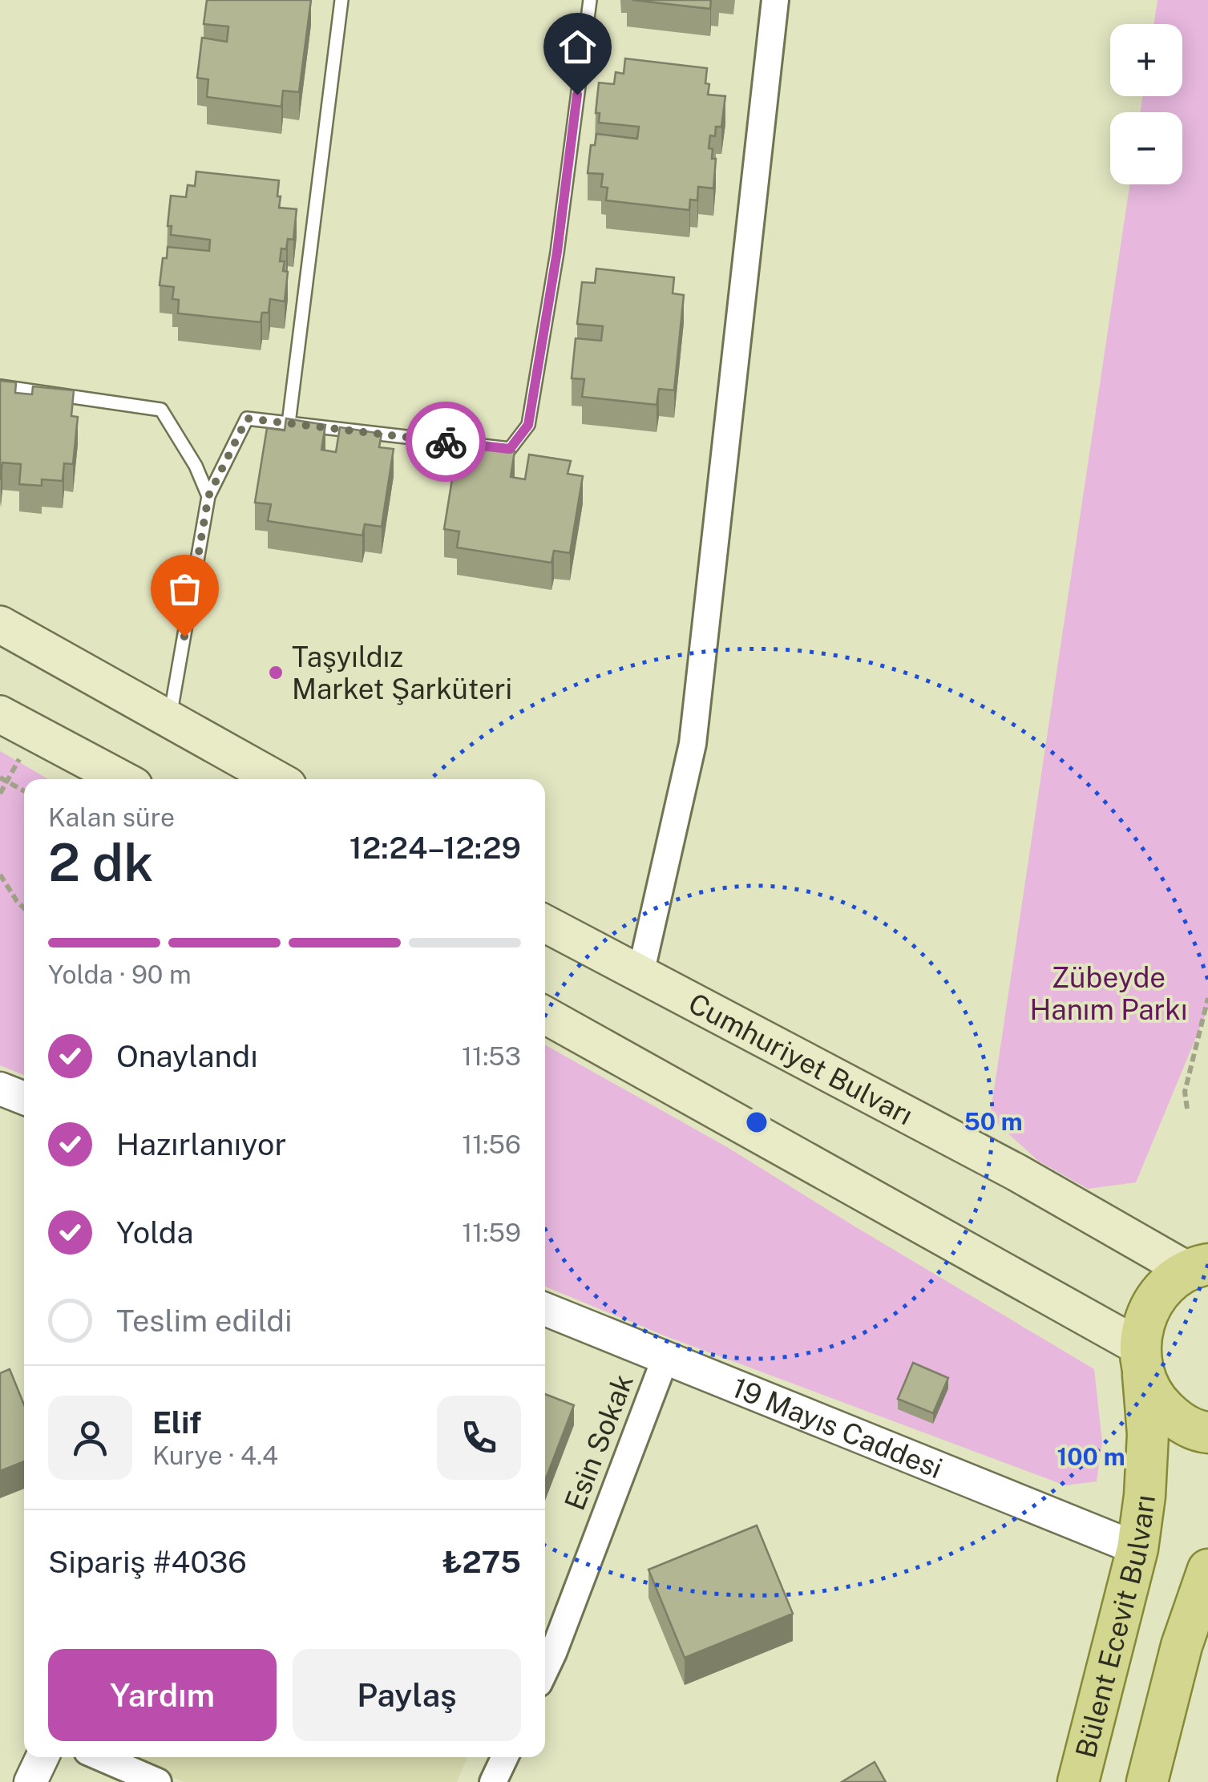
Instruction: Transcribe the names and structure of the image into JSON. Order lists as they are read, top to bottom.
{
  "streets": {
    "main road": ["Cumhuriyet Bulvarı", "Bülent Ecevit Bulvarı"],
    "street": ["19 Mayıs Caddesi", "Esin Sokak"]
  },
  "crossings": [
    ["19 Mayıs Caddesi", "Esin Sokak"],
    ["19 Mayıs Caddesi", "Bülent Ecevit Bulvarı"]
  ],
  "parks": ["Zübeyde Hanım Parkı"],
  "places": ["Taşyıldız Market Şarküteri"],
  "page": {
    "map_buttons": ["+", "−"],
    "heading": ["2 dk", "Kalan süre", "12:24–12:29"],
    "panel": [
      "Elif",
      "Kurye · 4.4",
      "Sipariş #4036",
      "₺275"
    ],
    "bar": "Yolda · 90 m",
    "list": [
      ["Onaylandı", "11:53"],
      ["Hazırlanıyor", "11:56"],
      ["Yolda", "11:59"],
      "Teslim edildi"
    ],
    "buttons": ["Yardım", "Paylaş"]
  },
  "rings": ["50 m", "100 m"]
}
